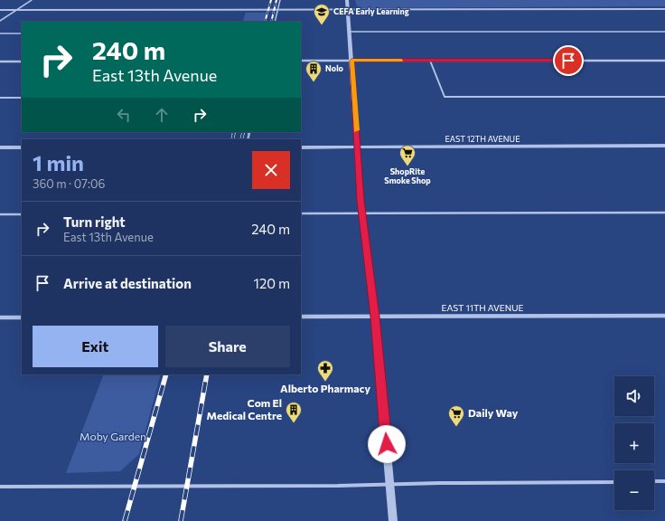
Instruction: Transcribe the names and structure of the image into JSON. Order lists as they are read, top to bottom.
{
  "streets": {
    "street": ["EAST 12TH AVENUE", "EAST 11TH AVENUE"]
  },
  "parks": ["Moby Garden"],
  "places": {
    "school or university": ["CEFA Early Learning"],
    "building": ["Nolo", "Com El Medical Centre"],
    "supermarket": ["ShopRite Smoke Shop", "Daily Way"],
    "pharmacy": ["Alberto Pharmacy"]
  },
  "page": {
    "turn": ["240 m", "East 13th Avenue"],
    "heading": ["1 min", "360 m · 07:06"],
    "list": [
      {
        "name": "Turn right",
        "note": "East 13th Avenue",
        "value": "240 m"
      },
      {
        "name": "Arrive at destination",
        "value": "120 m"
      }
    ],
    "buttons": ["Exit", "Share"],
    "map_buttons": ["+", "−"]
  }
}
